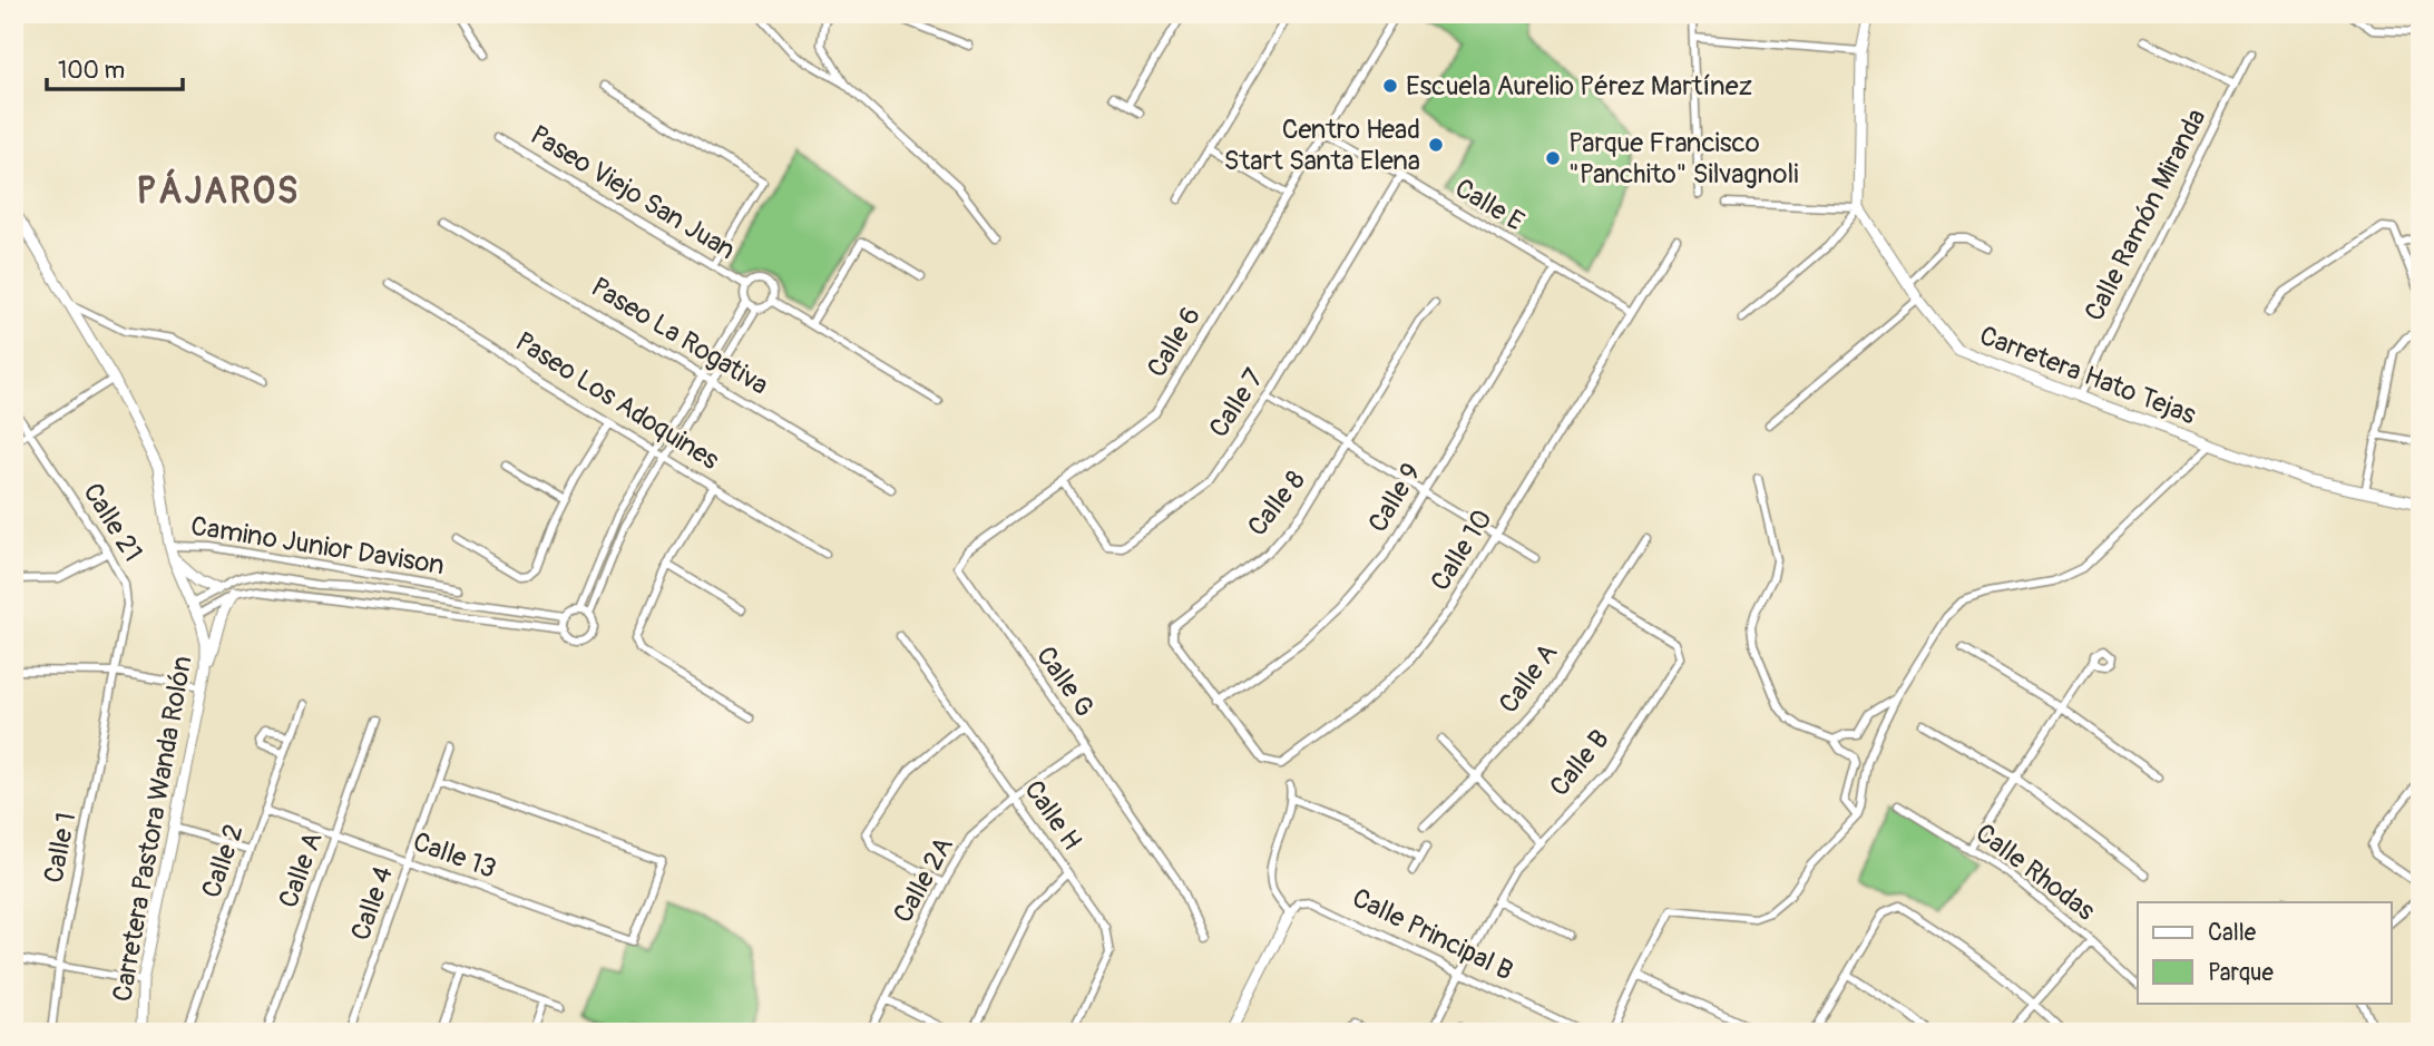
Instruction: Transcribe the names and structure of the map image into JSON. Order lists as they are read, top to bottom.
{
  "streets": {
    "street": [
      "Paseo Viejo San Juan",
      "Calle E",
      "Calle Ramón Miranda",
      "Paseo La Rogativa",
      "Calle 6",
      "Carretera Hato Tejas",
      "Paseo Los Adoquines",
      "Calle 7",
      "Calle 9",
      "Calle 8",
      "Calle 21",
      "Camino Junior Davison",
      "Calle 10",
      "Calle A",
      "Calle G",
      "Calle B",
      "Calle H",
      "Carretera Pastora Wanda Rolón",
      "Calle 1",
      "Calle 13",
      "Calle 2",
      "Calle Rhodas",
      "Calle 2A",
      "Calle 4",
      "Calle Principal B"
    ]
  },
  "crossings": [
    ["Calle E", "Calle 6"],
    ["Calle E", "Calle 7"],
    ["Calle E", "Calle 9"],
    ["Calle E", "Calle 10"],
    ["Calle Ramón Miranda", "Carretera Hato Tejas"],
    ["Calle 6", "Calle 7"],
    ["Calle 6", "Calle G"],
    ["Calle 7", "Calle G"],
    ["Calle 9", "Calle 8"],
    ["Calle 9", "Calle 10"],
    ["Calle 8", "Calle 10"],
    ["Calle 21", "Calle 1"],
    ["Camino Junior Davison", "Carretera Pastora Wanda Rolón"],
    ["Calle A", "Calle B"],
    ["Calle A", "Calle 13"],
    ["Calle G", "Calle 2A"],
    ["Calle B", "Calle Principal B"],
    ["Calle H", "Calle 2A"],
    ["Calle 13", "Calle 2"],
    ["Calle 13", "Calle 4"]
  ],
  "districts": ["PÁJAROS"],
  "places": ["Escuela Aurelio Pérez Martínez", "Centro Head Start Santa Elena", "Parque Francisco \"Panchito\" Silvagnoli"],
  "legend": ["Calle", "Parque"],
  "scale_bar": "100 m"
}
